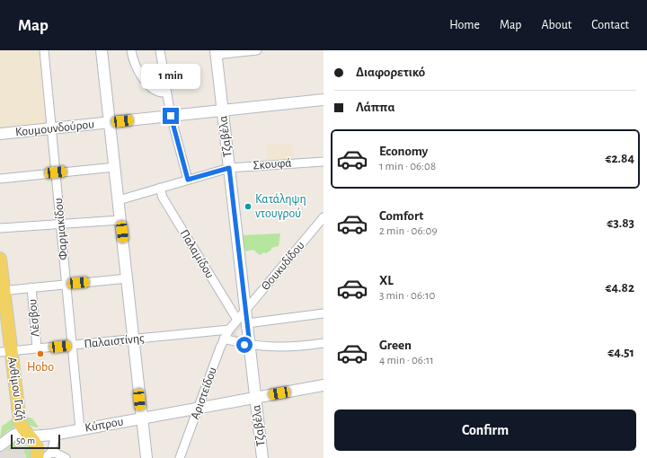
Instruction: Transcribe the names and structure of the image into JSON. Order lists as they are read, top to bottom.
{
  "streets": {
    "main road": ["Ανθίμου Γαζή"],
    "street": [
      "Κουμουνδούρου",
      "Τζαβέλα",
      "Σκουφά",
      "Φαρμακίδου",
      "Παλαμίδου",
      "Θουκυδίδου",
      "Λέσβου",
      "Παλαιστίνης",
      "Αριστείδου",
      "Κύπρου"
    ]
  },
  "crossings": [
    ["Κουμουνδούρου", "Τζαβέλα"],
    ["Κουμουνδούρου", "Φαρμακίδου"],
    ["Τζαβέλα", "Σκουφά"],
    ["Τζαβέλα", "Παλαμίδου"],
    ["Τζαβέλα", "Θουκυδίδου"],
    ["Τζαβέλα", "Κύπρου"],
    ["Σκουφά", "Παλαμίδου"],
    ["Φαρμακίδου", "Παλαιστίνης"],
    ["Φαρμακίδου", "Κύπρου"],
    ["Λέσβου", "Παλαιστίνης"],
    ["Παλαιστίνης", "Ανθίμου Γαζή"],
    ["Παλαιστίνης", "Αριστείδου"],
    ["Ανθίμου Γαζή", "Κύπρου"],
    ["Αριστείδου", "Κύπρου"]
  ],
  "places": ["Κατάληψη ντουγρού", "Hobo"],
  "scale_bar": "50 m",
  "page": {
    "header": "Map",
    "nav": [
      "Home",
      "Map",
      "About",
      "Contact"
    ],
    "banner": ["Διαφορετικό", "Λάππα"],
    "bubble": "1 min",
    "list": [
      {
        "name": "Economy",
        "note": "1 min · 06:08",
        "value": "€2.84"
      },
      {
        "name": "Comfort",
        "note": "2 min · 06:09",
        "value": "€3.83"
      },
      {
        "name": "XL",
        "note": "3 min · 06:10",
        "value": "€4.82"
      },
      {
        "name": "Green",
        "note": "4 min · 06:11",
        "value": "€4.51"
      }
    ],
    "buttons": "Confirm",
    "scale": "50 m"
  }
}
